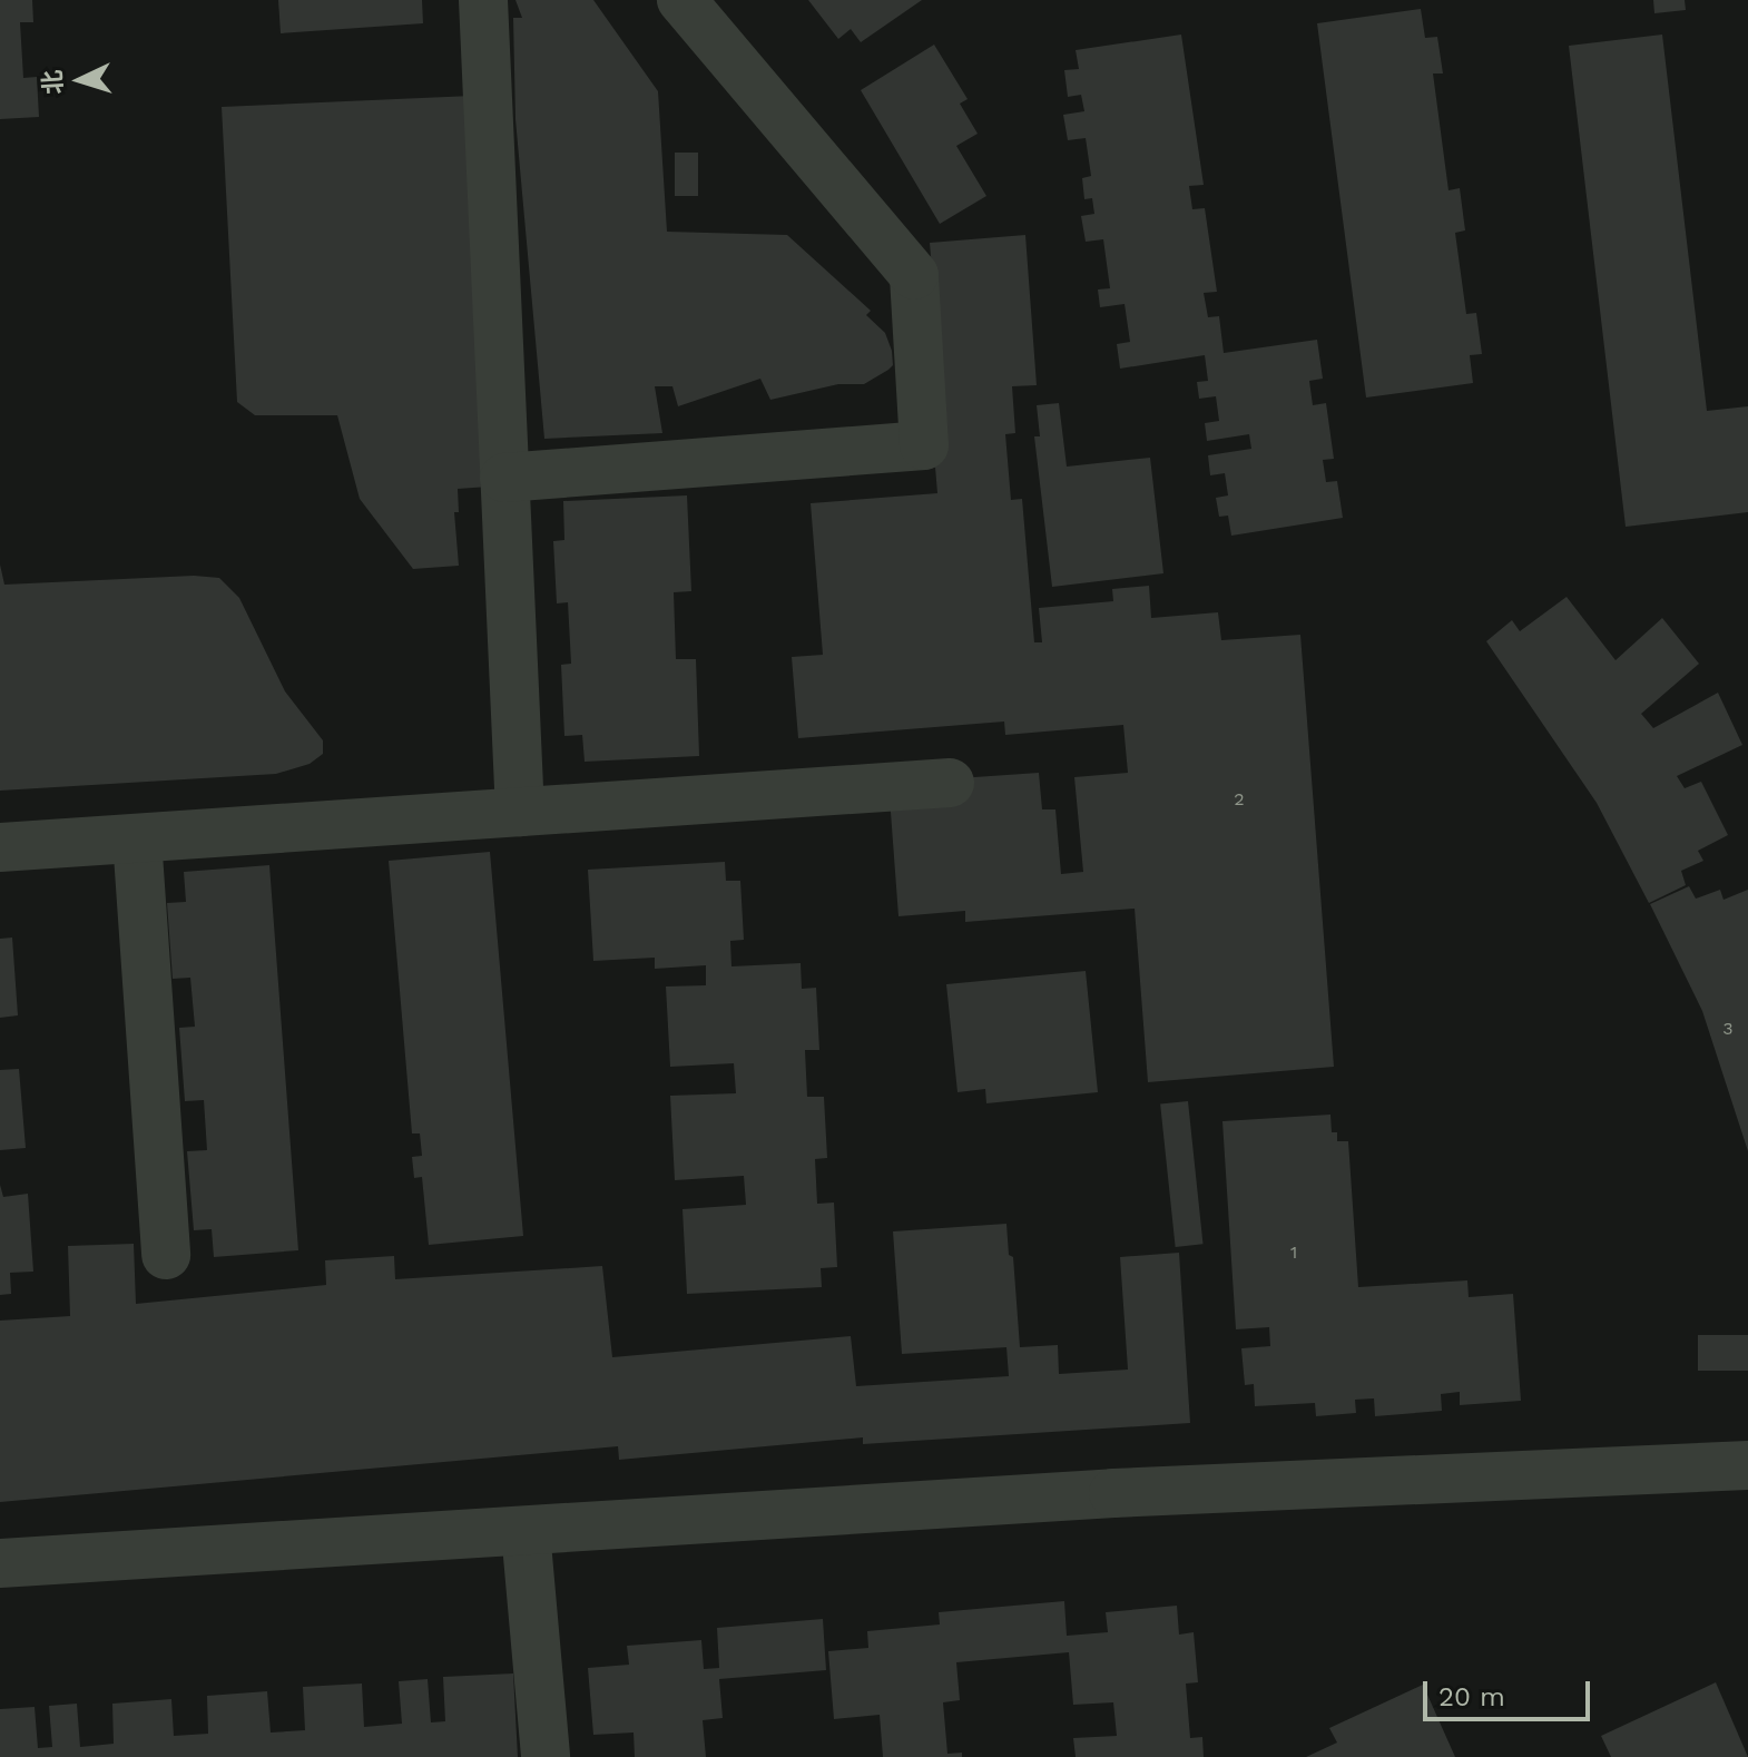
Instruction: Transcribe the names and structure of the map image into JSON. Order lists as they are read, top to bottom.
{
  "house_numbers": ["2", "3", "1"],
  "scale_bar": "20 m",
  "north": "left"
}
